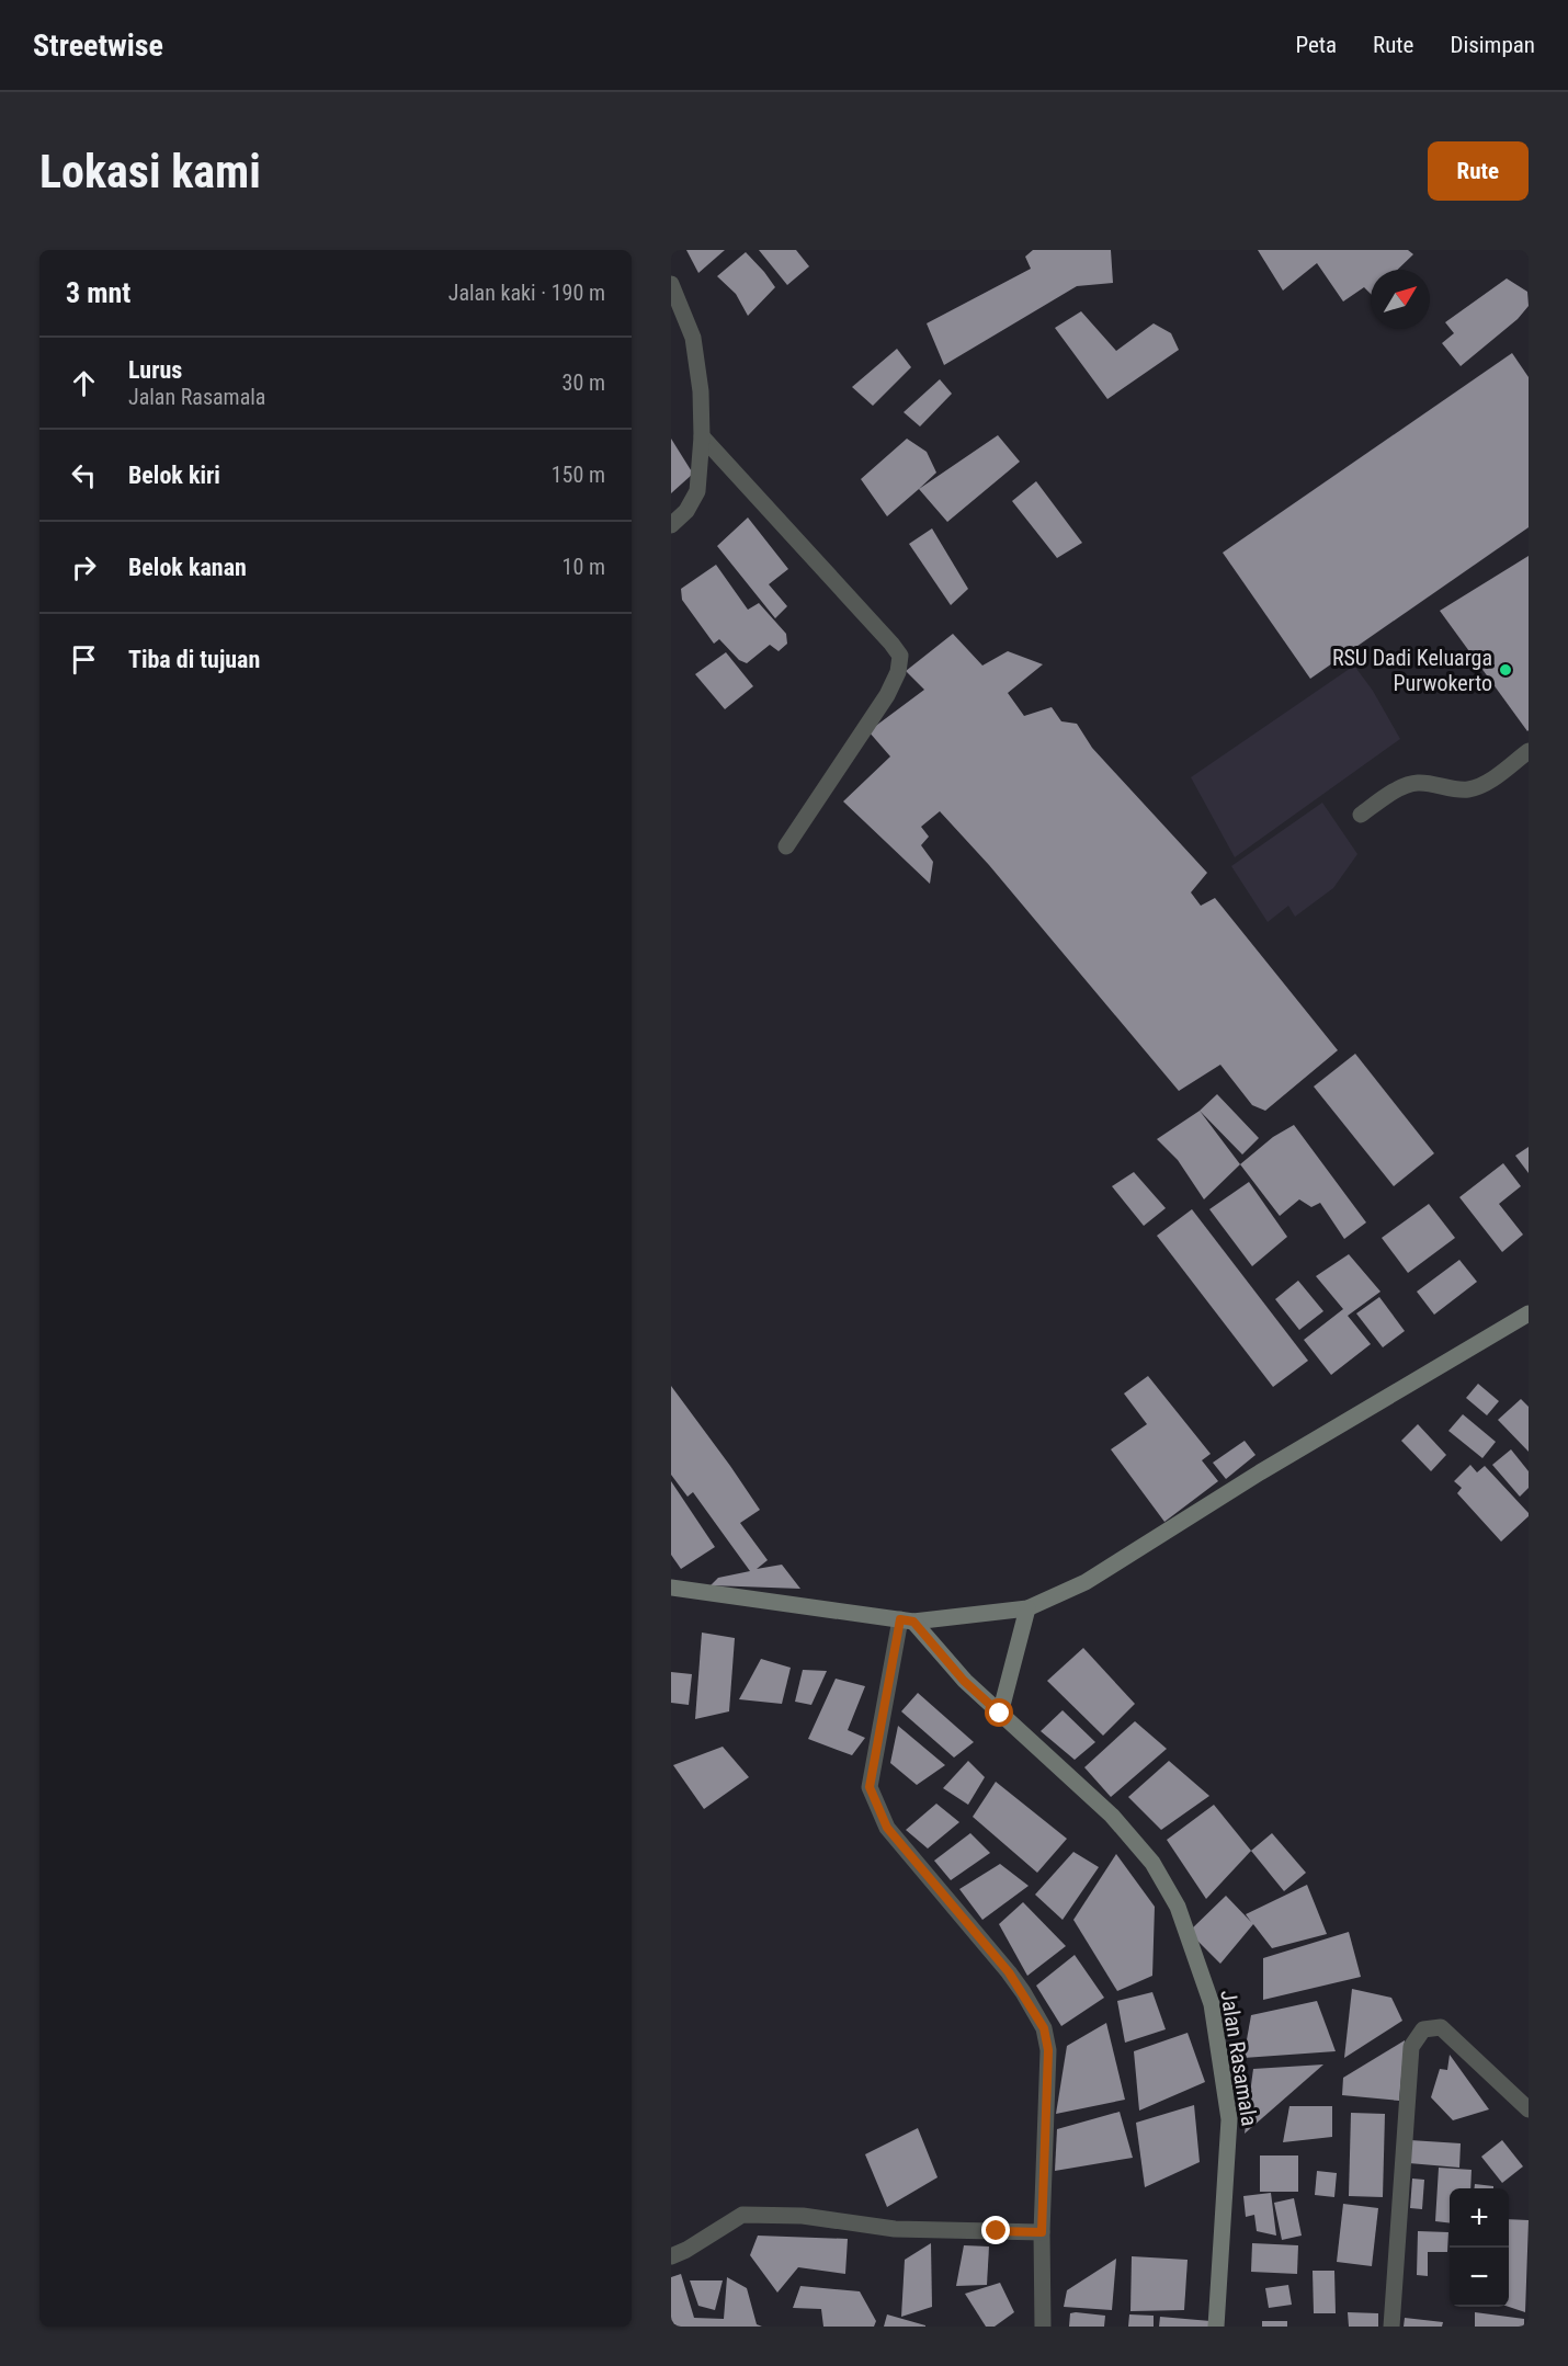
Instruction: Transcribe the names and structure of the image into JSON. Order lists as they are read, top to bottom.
{
  "streets": {
    "street": ["Jalan Rasamala"]
  },
  "places": ["RSU Dadi Keluarga Purwokerto"],
  "north": "top right",
  "page": {
    "header": "Streetwise",
    "nav": ["Peta", "Rute", "Disimpan"],
    "buttons": "Rute",
    "title": "Lokasi kami",
    "heading": ["3 mnt", "Jalan kaki · 190 m"],
    "list": [
      ["Lurus", "Jalan Rasamala", "30 m"],
      ["Belok kiri", "150 m"],
      ["Belok kanan", "10 m"],
      "Tiba di tujuan"
    ],
    "map_buttons": ["+", "−"]
  }
}
